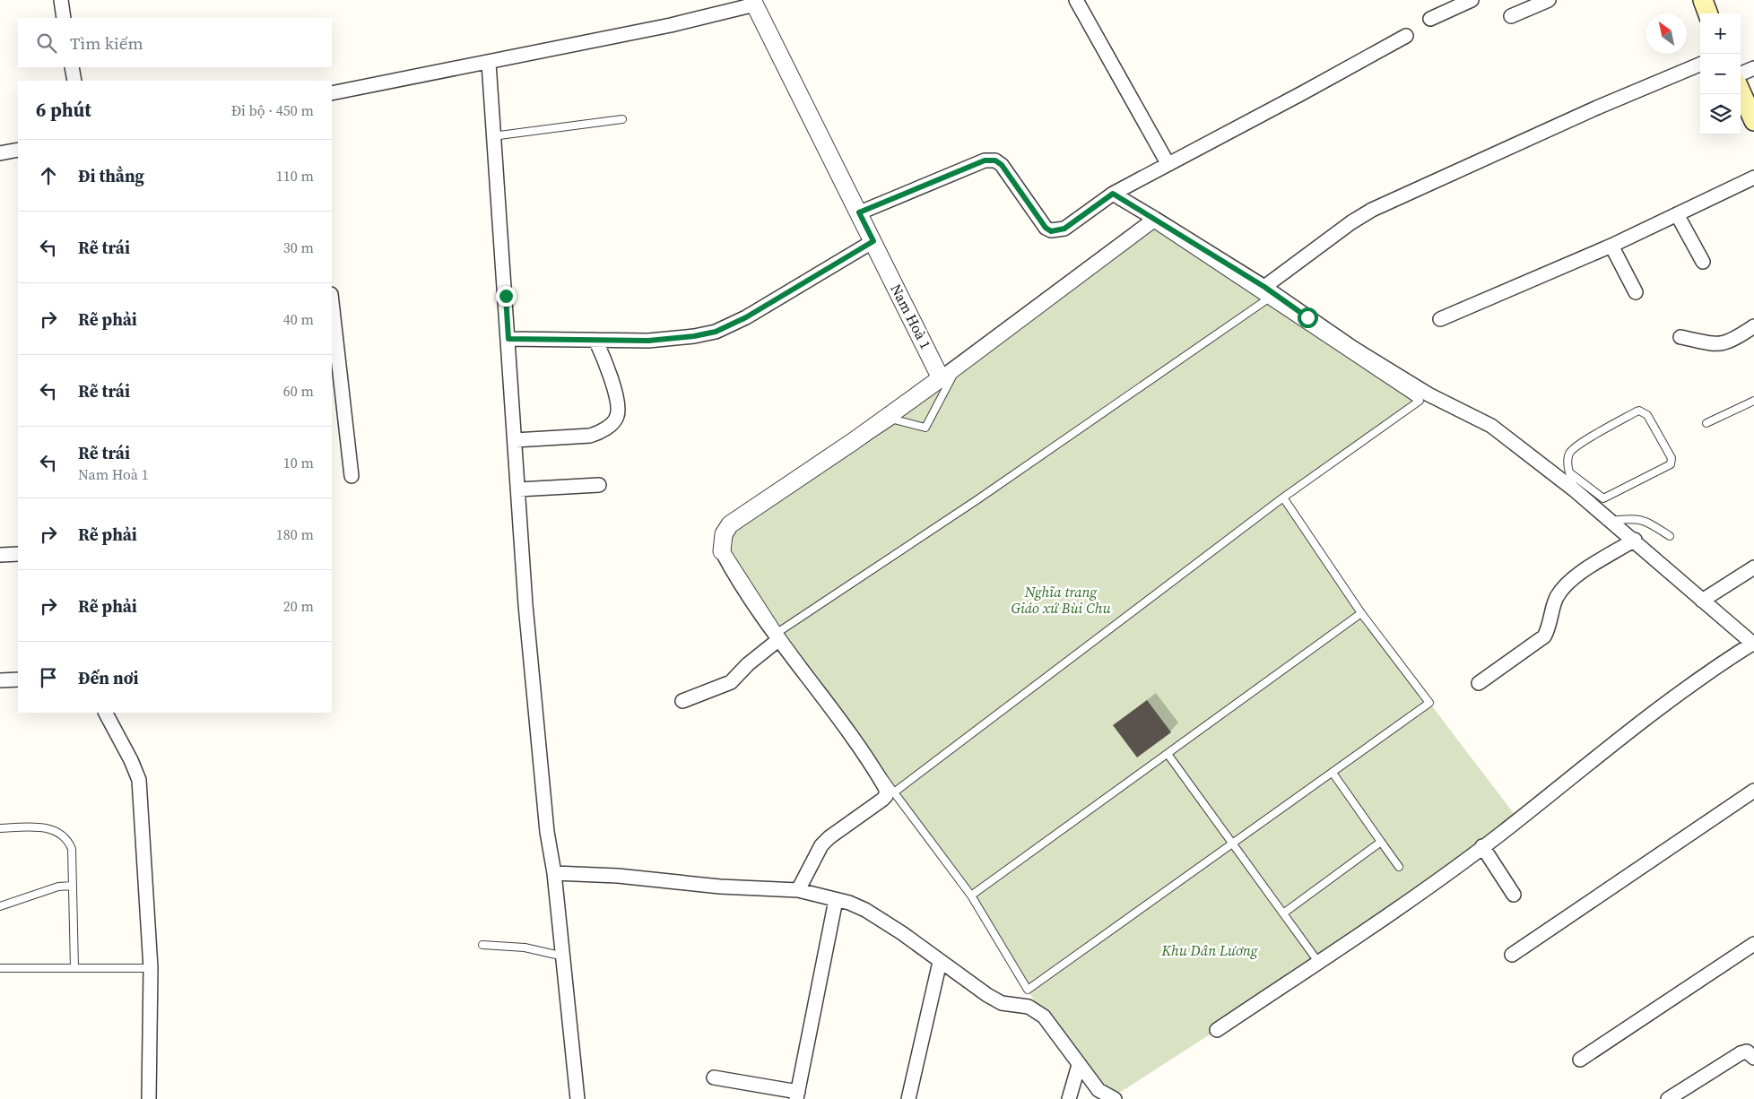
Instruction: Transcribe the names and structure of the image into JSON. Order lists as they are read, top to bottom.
{
  "streets": {
    "street": ["Nam Hoà 1"]
  },
  "parks": ["Nghĩa trang Giáo xứ Bùi Chu", "Khu Dân Lương"],
  "north": "top left",
  "page": {
    "map_buttons": ["+", "−"],
    "search": "Tìm kiếm",
    "heading": ["6 phút", "Đi bộ · 450 m"],
    "list": [
      ["Đi thẳng", "110 m"],
      ["Rẽ trái", "30 m"],
      ["Rẽ phải", "40 m"],
      ["Rẽ trái", "60 m"],
      ["Rẽ trái", "Nam Hoà 1", "10 m"],
      ["Rẽ phải", "180 m"],
      ["Rẽ phải", "20 m"],
      "Đến nơi"
    ]
  }
}
